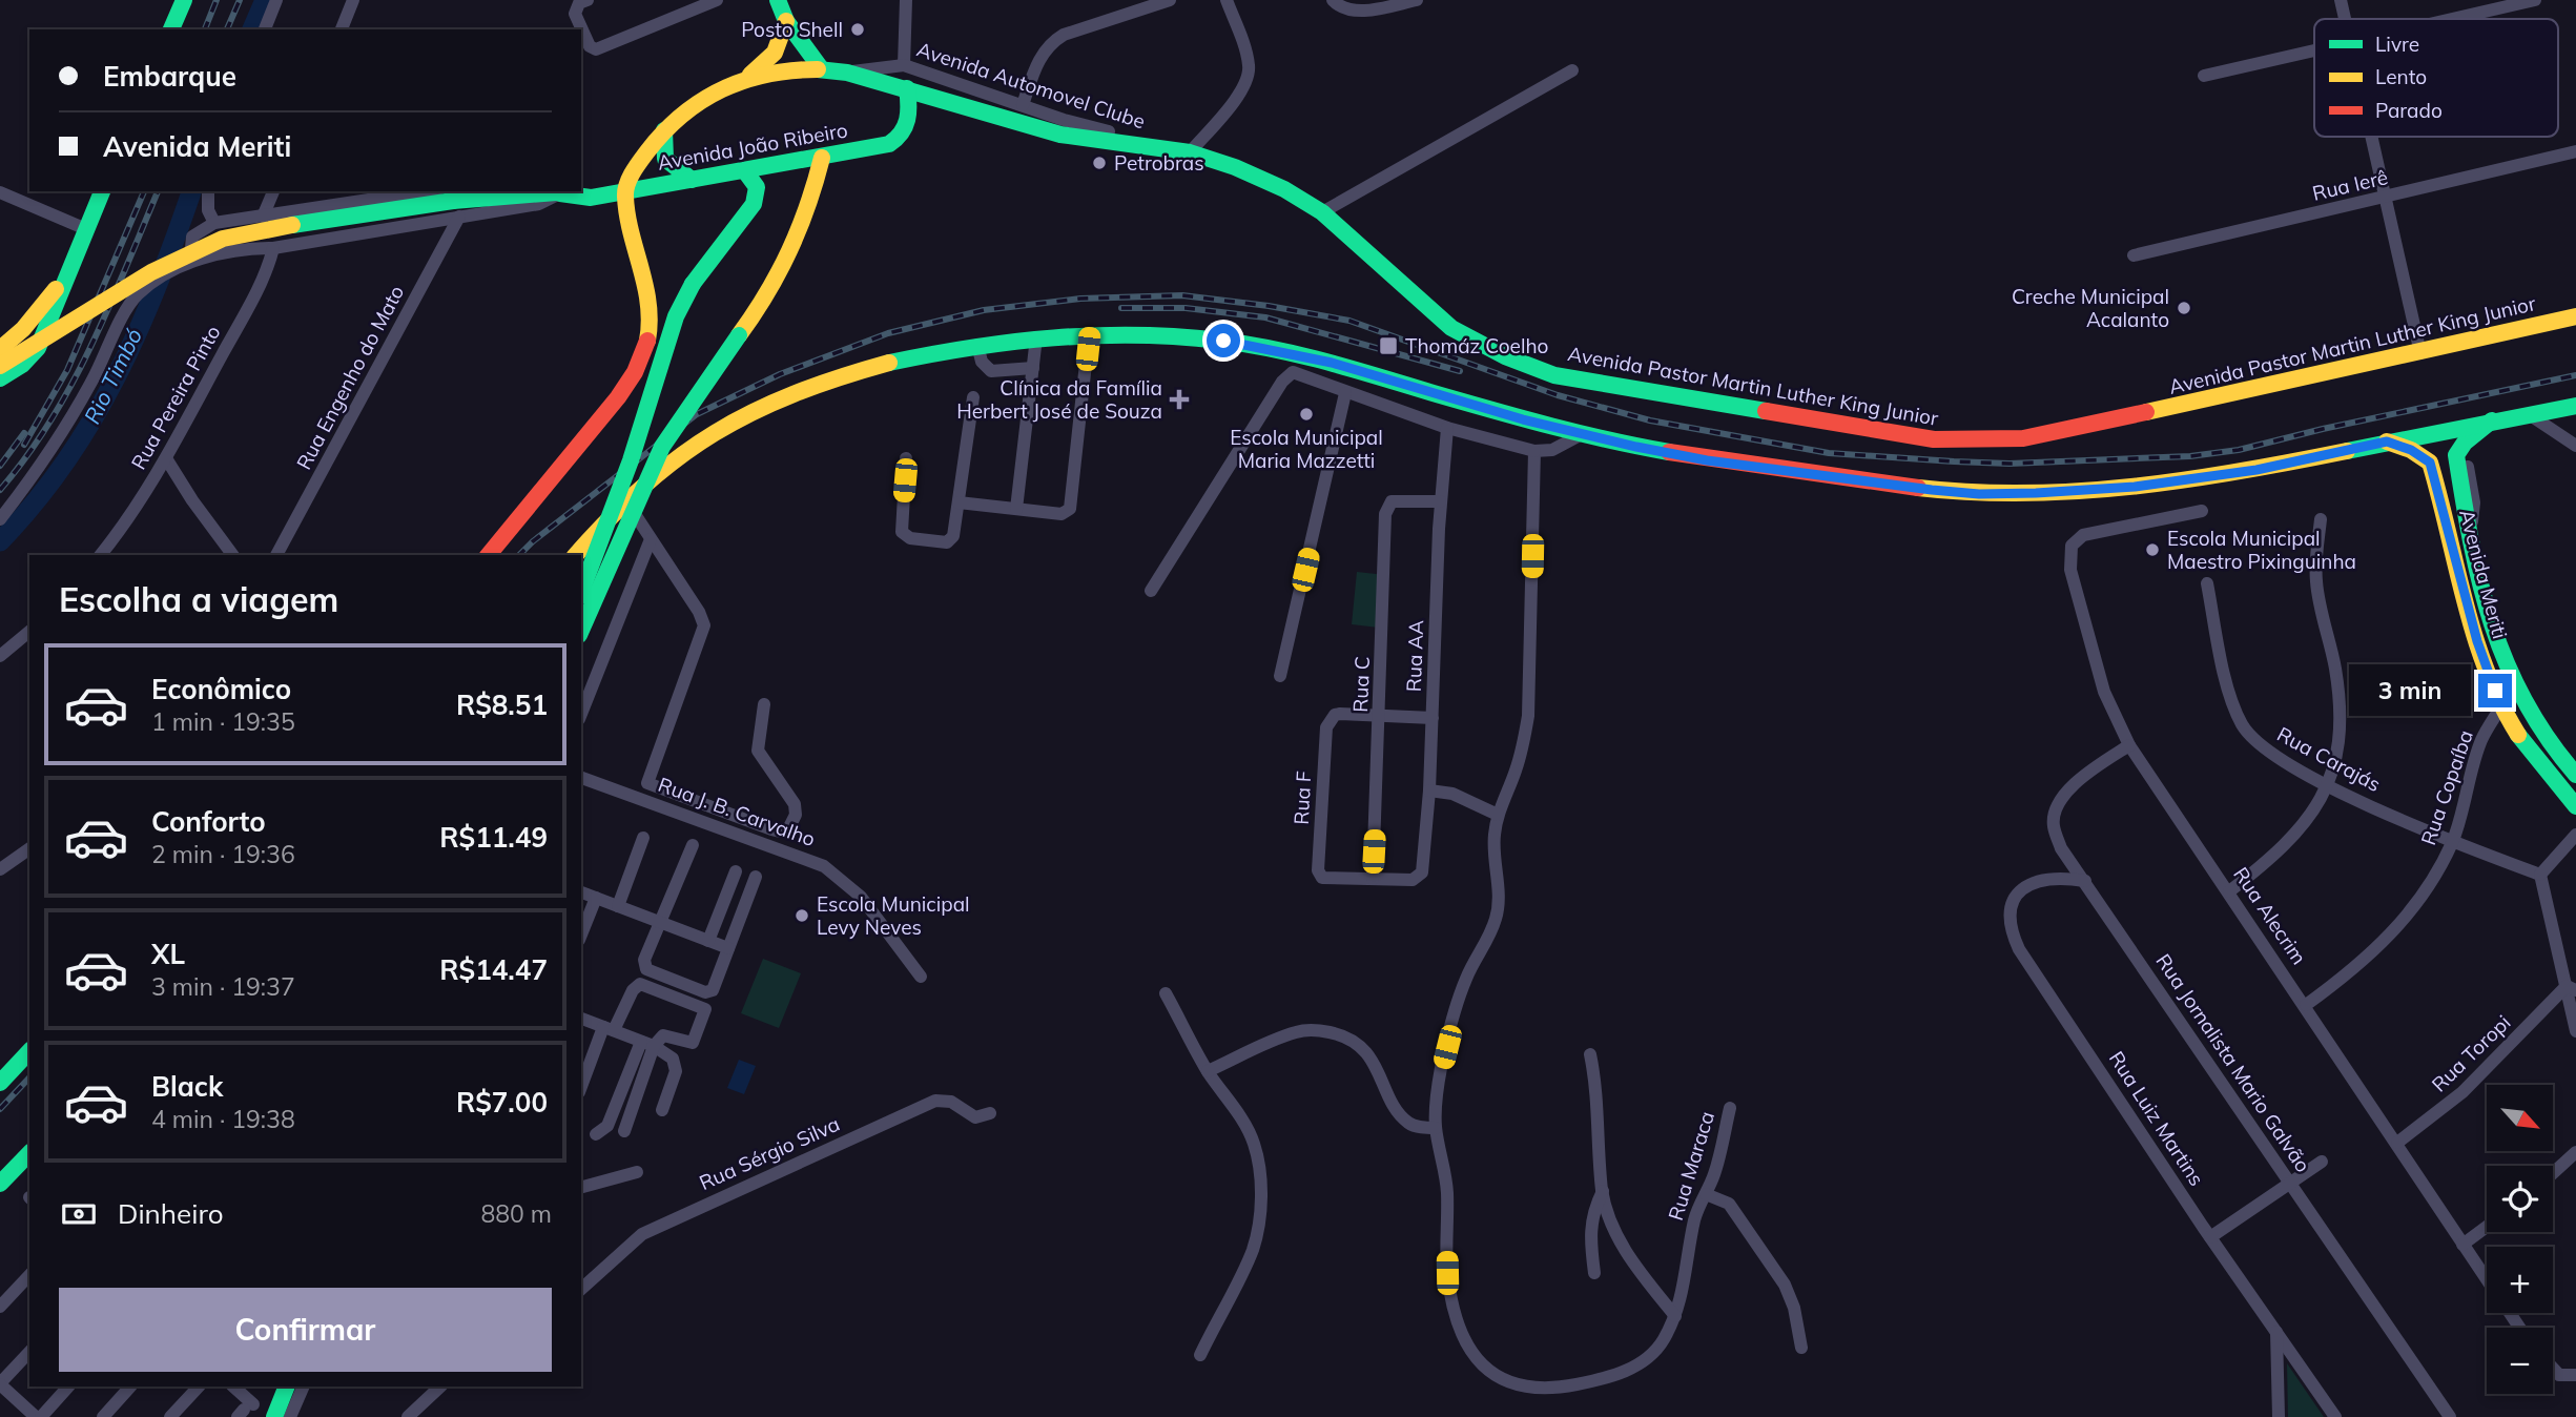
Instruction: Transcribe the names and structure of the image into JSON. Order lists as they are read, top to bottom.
{
  "streets": {
    "main road": ["Avenida João Ribeiro", "Avenida Pastor Martin Luther King Junior", "Avenida Meriti"],
    "street": [
      "Avenida Automovel Clube",
      "Rua Ierê",
      "Rua Engenho do Mato",
      "Rua Pereira Pinto",
      "Rua AA",
      "Rua C",
      "Rua Carajás",
      "Rua Copaíba",
      "Rua F",
      "Rua J. B. Carvalho",
      "Rua Alecrim",
      "Rua Toropi",
      "Rua Jornalista Mario Galvão",
      "Rua Luiz Martins",
      "Rua Sérgio Silva",
      "Rua Maraca"
    ]
  },
  "crossings": [
    ["Avenida Automovel Clube", "Avenida Pastor Martin Luther King Junior"],
    ["Avenida João Ribeiro", "Avenida Pastor Martin Luther King Junior"],
    ["Avenida João Ribeiro", "Rua Engenho do Mato"],
    ["Avenida João Ribeiro", "Rua Pereira Pinto"],
    ["Avenida Meriti", "Rua Copaíba"],
    ["Rua AA", "Rua C"],
    ["Rua AA", "Rua F"],
    ["Rua C", "Rua F"],
    ["Rua Carajás", "Rua Copaíba"],
    ["Rua Copaíba", "Rua Alecrim"],
    ["Rua Alecrim", "Rua Toropi"],
    ["Rua Alecrim", "Rua Jornalista Mario Galvão"],
    ["Rua Jornalista Mario Galvão", "Rua Luiz Martins"]
  ],
  "water": ["Rio Timbó"],
  "places": {
    "other": [
      "Posto Shell",
      "Petrobras",
      "Creche Municipal Acalanto",
      "Escola Municipal Maria Mazzetti",
      "Escola Municipal Maestro Pixinguinha",
      "Escola Municipal Levy Neves"
    ],
    "transit": ["Thomáz Coelho"],
    "health": ["Clínica da Família Herbert José de Souza"]
  },
  "legend": ["Livre", "Lento", "Parado"],
  "north": "bottom right",
  "page": {
    "banner": ["Embarque", "Avenida Meriti"],
    "heading": "Escolha a viagem",
    "list": [
      {
        "name": "Econômico",
        "note": "1 min · 19:35",
        "value": "R$8.51"
      },
      {
        "name": "Conforto",
        "note": "2 min · 19:36",
        "value": "R$11.49"
      },
      {
        "name": "XL",
        "note": "3 min · 19:37",
        "value": "R$14.47"
      },
      {
        "name": "Black",
        "note": "4 min · 19:38",
        "value": "R$7.00"
      }
    ],
    "bubble": "3 min",
    "map_buttons": ["+", "−"],
    "pay": ["Dinheiro", "880 m"],
    "buttons": "Confirmar"
  }
}
